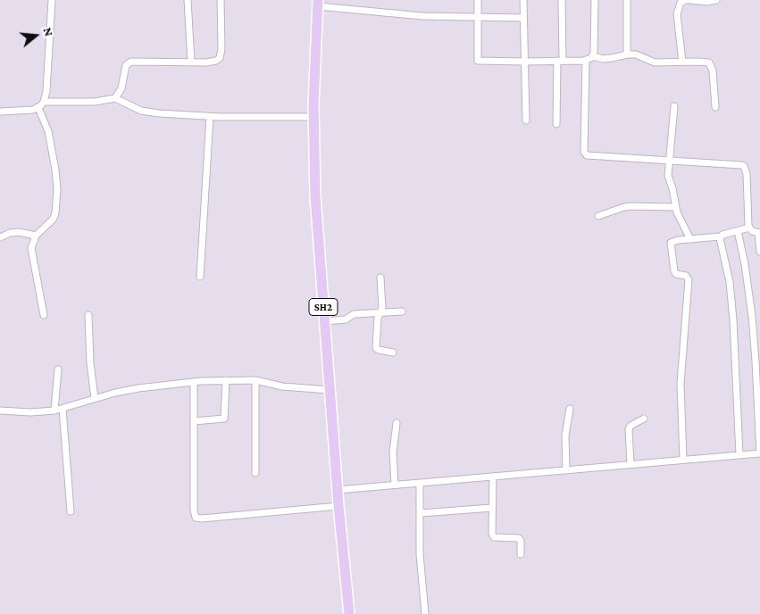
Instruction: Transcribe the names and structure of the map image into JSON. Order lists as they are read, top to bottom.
{
  "streets": {
    "main road": ["SH2"]
  },
  "north": "right"
}
